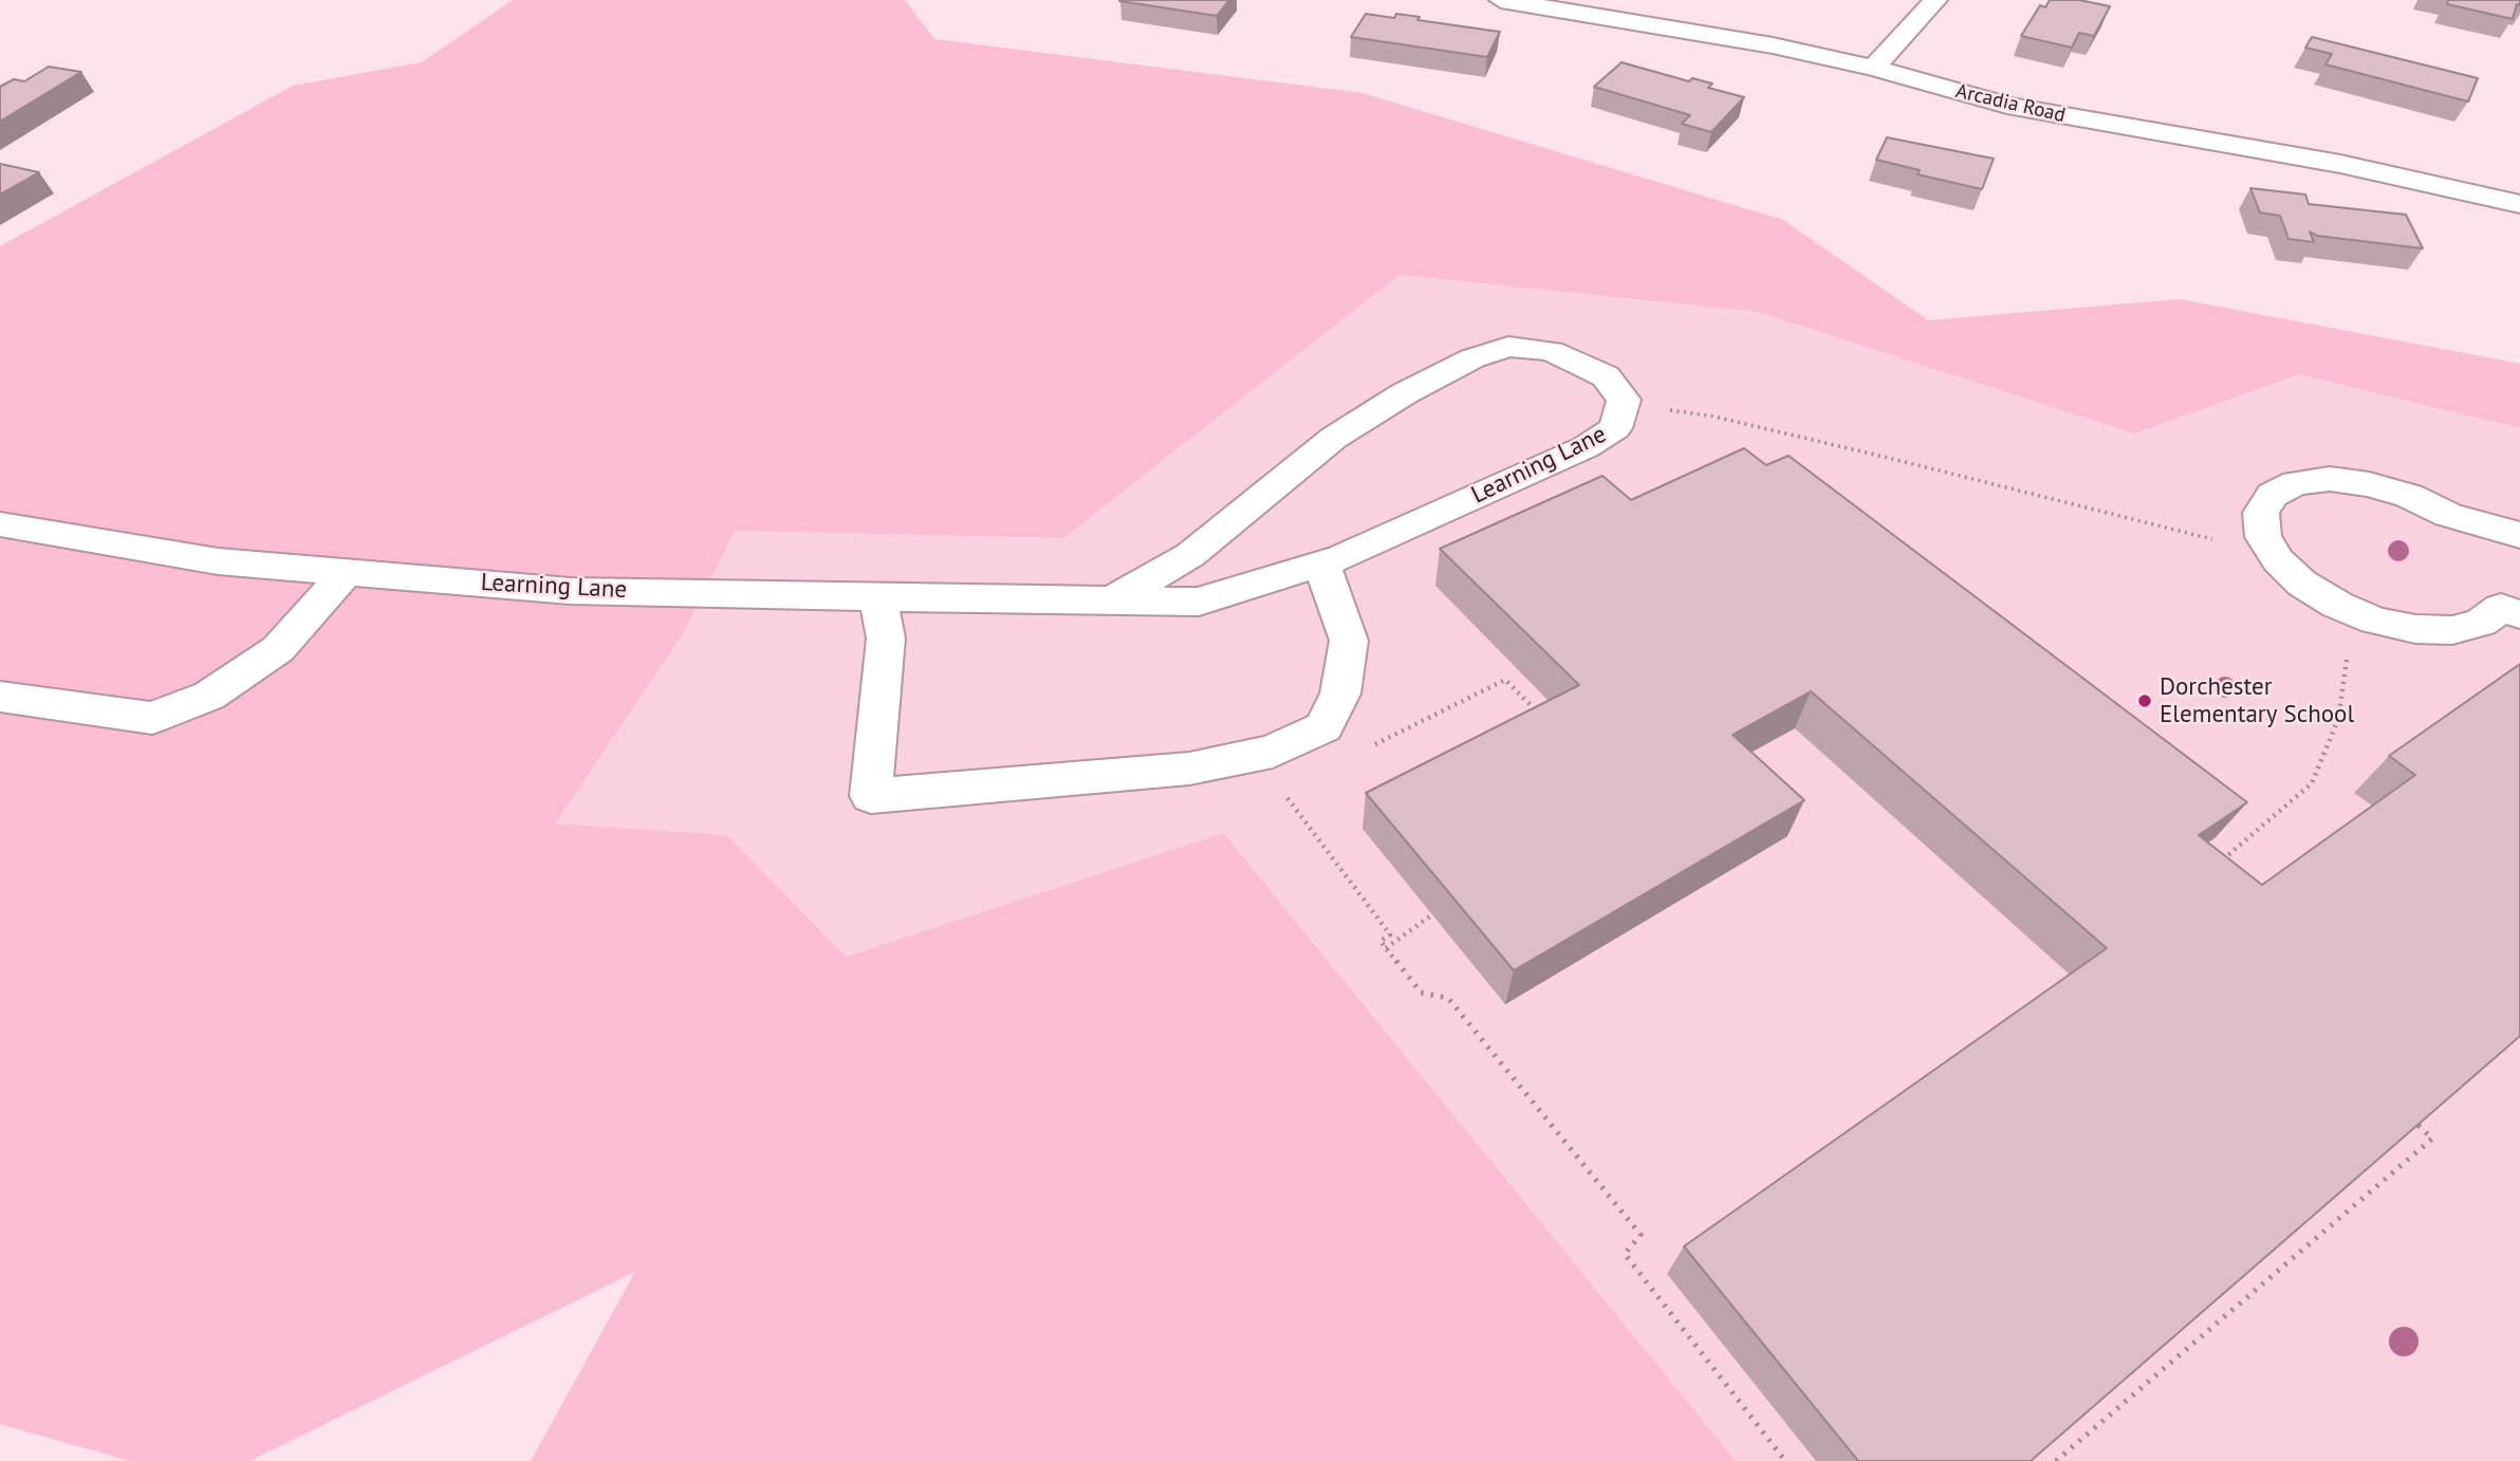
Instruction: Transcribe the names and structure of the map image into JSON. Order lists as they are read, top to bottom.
{
  "streets": {
    "street": ["Arcadia Road", "Learning Lane"]
  },
  "places": ["Dorchester Elementary School"]
}
